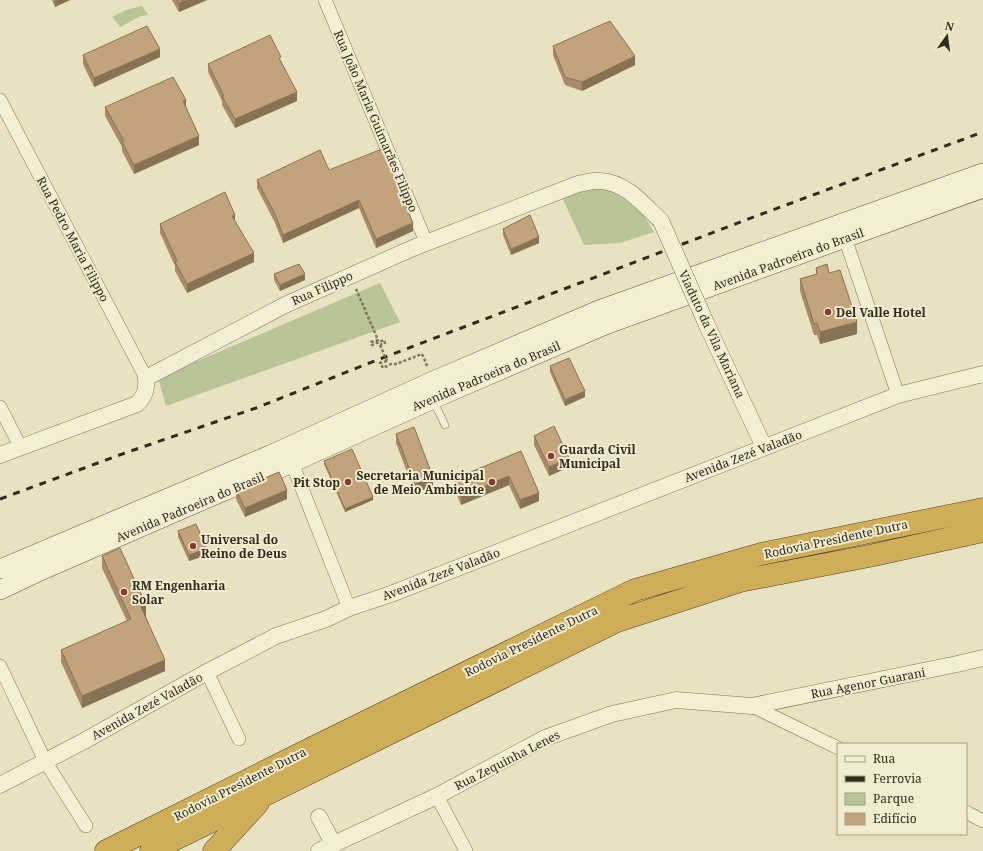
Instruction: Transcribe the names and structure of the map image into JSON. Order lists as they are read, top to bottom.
{
  "streets": {
    "highway": ["Rodovia Presidente Dutra"],
    "main road": ["Avenida Padroeira do Brasil"],
    "street": [
      "Rua João Maria Guimarães Filippo",
      "Rua Pedro Maria Filippo",
      "Rua Filippo",
      "Viaduto da Vila Mariana",
      "Avenida Zezé Valadão",
      "Rua Agenor Guarani",
      "Rua Zequinha Lenes"
    ]
  },
  "crossings": [
    ["Rua João Maria Guimarães Filippo", "Rua Filippo"],
    ["Rua Pedro Maria Filippo", "Rua Filippo"],
    ["Rua Filippo", "Viaduto da Vila Mariana"],
    ["Viaduto da Vila Mariana", "Avenida Zezé Valadão"],
    ["Rua Agenor Guarani", "Rua Zequinha Lenes"]
  ],
  "places": [
    "Del Valle Hotel",
    "Guarda Civil Municipal",
    "Pit Stop",
    "Secretaria Municipal de Meio Ambiente",
    "Universal do Reino de Deus",
    "RM Engenharia Solar"
  ],
  "legend": [
    "Rua",
    "Ferrovia",
    "Parque",
    "Edifício"
  ],
  "north": "top"
}
